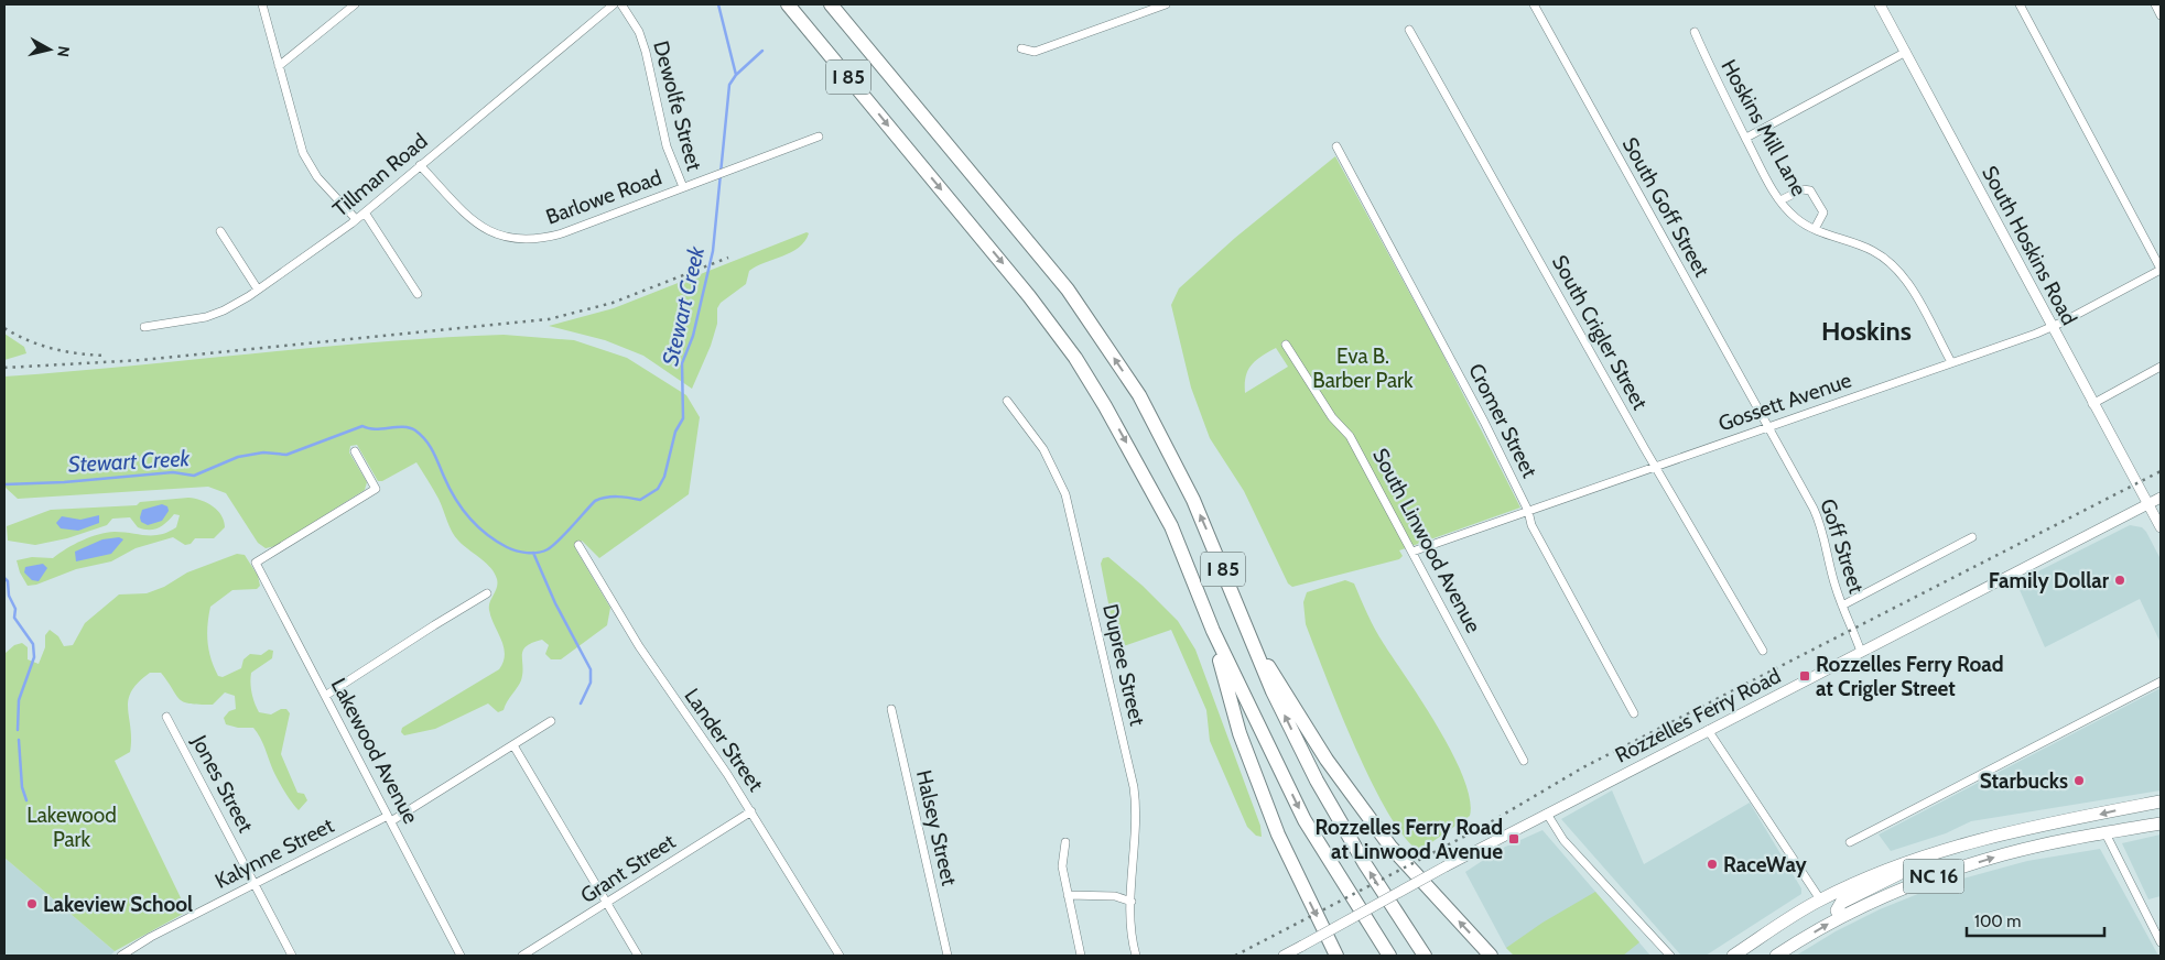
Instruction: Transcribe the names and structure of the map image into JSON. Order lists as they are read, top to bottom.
{
  "streets": {
    "highway": ["I 85", "NC 16"],
    "street": [
      "Dewolfe Street",
      "Hoskins Mill Lane",
      "Tillman Road",
      "Barlowe Road",
      "South Goff Street",
      "South Hoskins Road",
      "South Crigler Street",
      "Gossett Avenue",
      "Cromer Street",
      "South Linwood Avenue",
      "Goff Street",
      "Dupree Street",
      "Rozzelles Ferry Road",
      "Lander Street",
      "Lakewood Avenue",
      "Jones Street",
      "Halsey Street",
      "Kalynne Street",
      "Grant Street"
    ]
  },
  "crossings": [
    ["Dewolfe Street", "Barlowe Road"],
    ["Hoskins Mill Lane", "Gossett Avenue"],
    ["Tillman Road", "Barlowe Road"],
    ["South Goff Street", "Gossett Avenue"],
    ["South Goff Street", "Goff Street"],
    ["South Hoskins Road", "Gossett Avenue"],
    ["South Hoskins Road", "Rozzelles Ferry Road"],
    ["South Crigler Street", "Gossett Avenue"],
    ["Gossett Avenue", "Cromer Street"],
    ["Gossett Avenue", "South Linwood Avenue"],
    ["Gossett Avenue", "Goff Street"],
    ["Goff Street", "Rozzelles Ferry Road"],
    ["Lander Street", "Grant Street"],
    ["Lakewood Avenue", "Kalynne Street"],
    ["Jones Street", "Kalynne Street"]
  ],
  "districts": ["Hoskins"],
  "water": ["Stewart Creek"],
  "parks": ["Eva B. Barber Park", "Lakewood Park"],
  "places": {
    "other": [
      "Family Dollar",
      "Starbucks",
      "RaceWay",
      "Lakeview School"
    ],
    "transit": ["Rozzelles Ferry Road at Crigler Street", "Rozzelles Ferry Road at Linwood Avenue"]
  },
  "scale_bar": "100 m",
  "north": "right"
}
